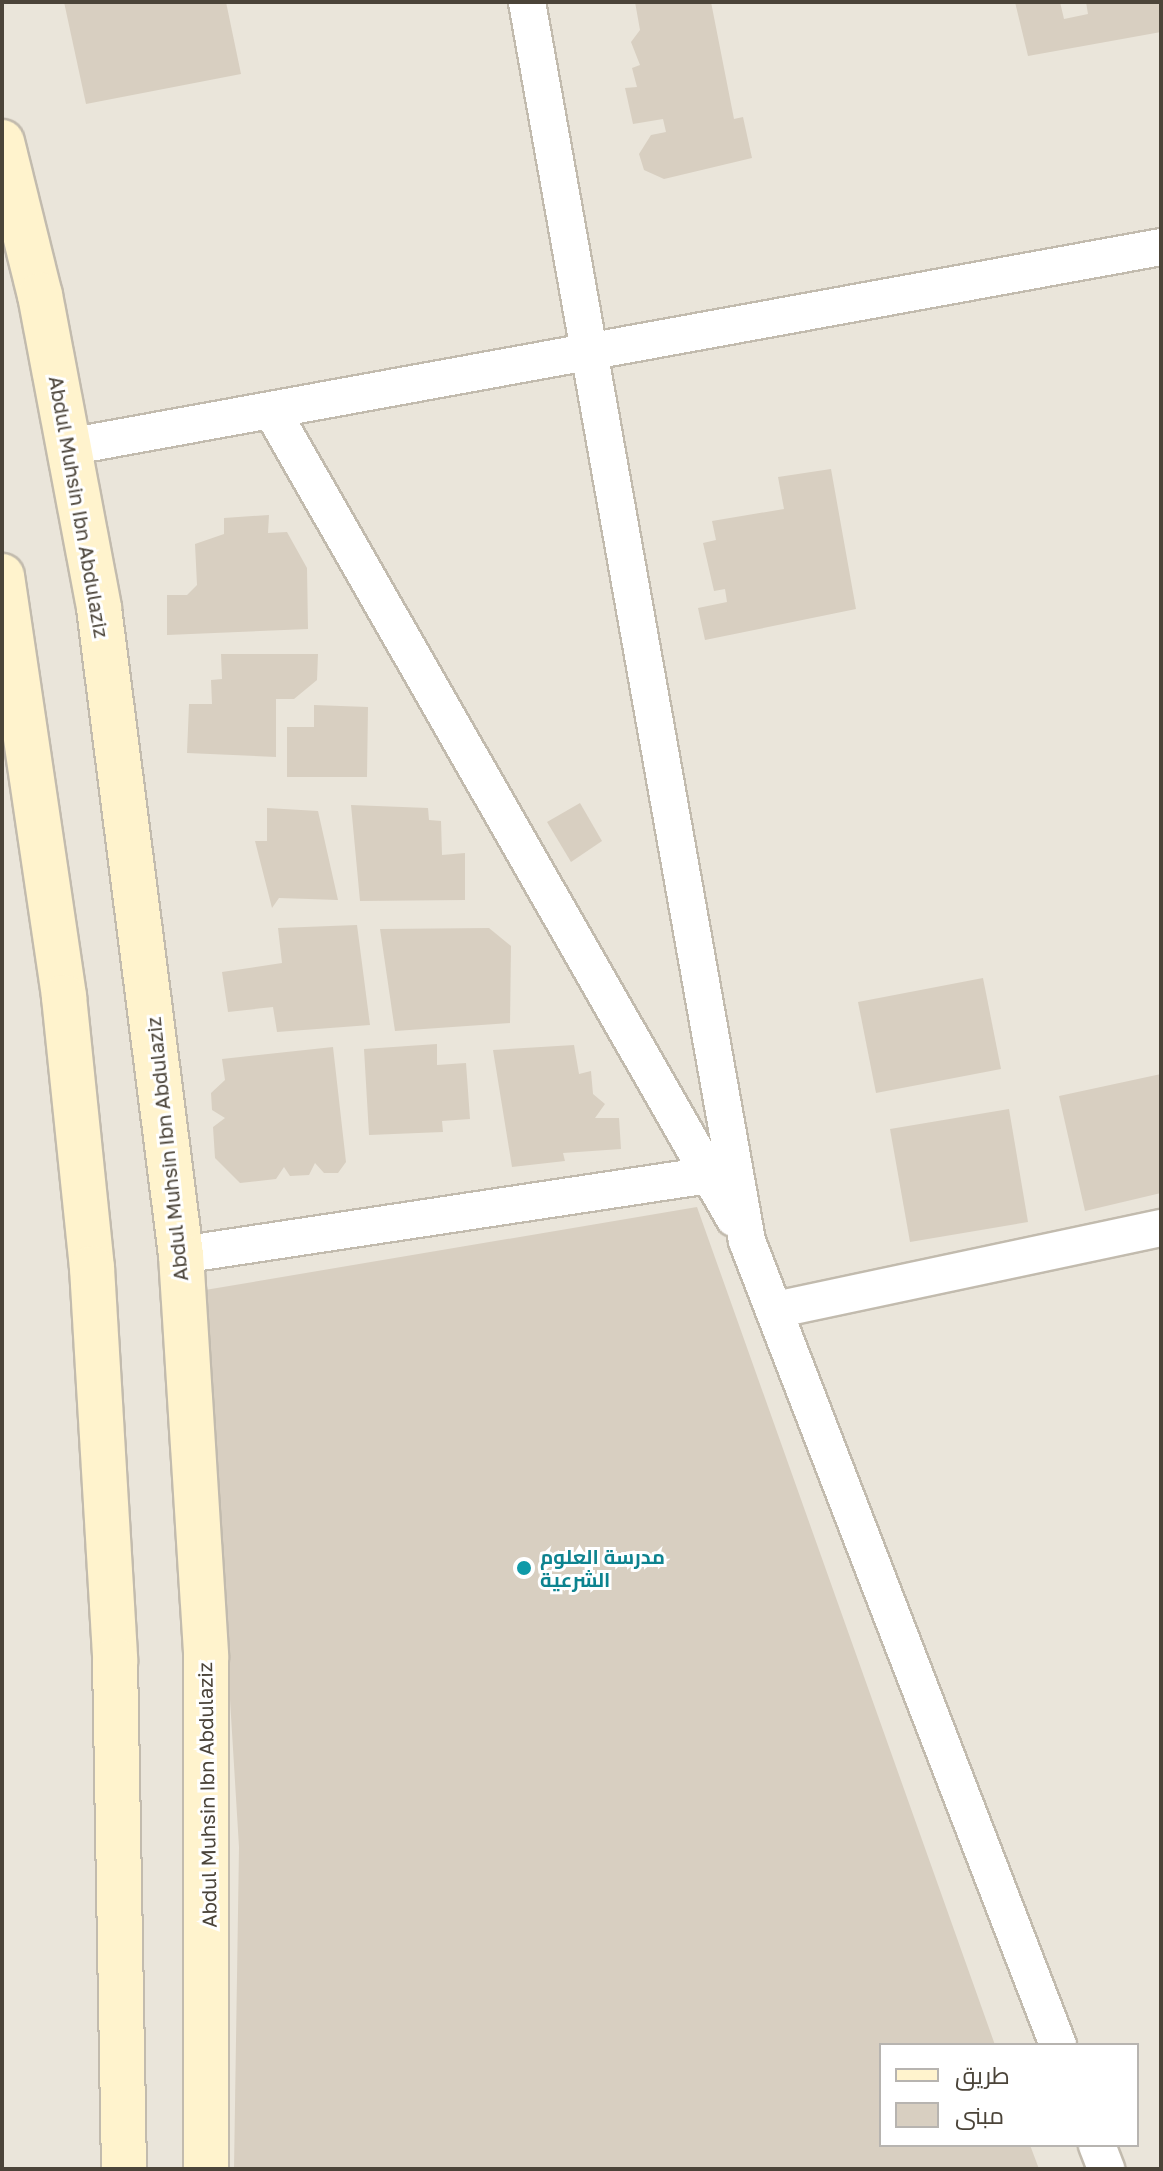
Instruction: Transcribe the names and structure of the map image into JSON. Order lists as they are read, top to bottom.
{
  "streets": {
    "main road": ["Abdul Muhsin Ibn Abdulaziz"]
  },
  "places": ["مدرسة العلوم الشرعية"],
  "legend": ["طريق", "مبنى"]
}
